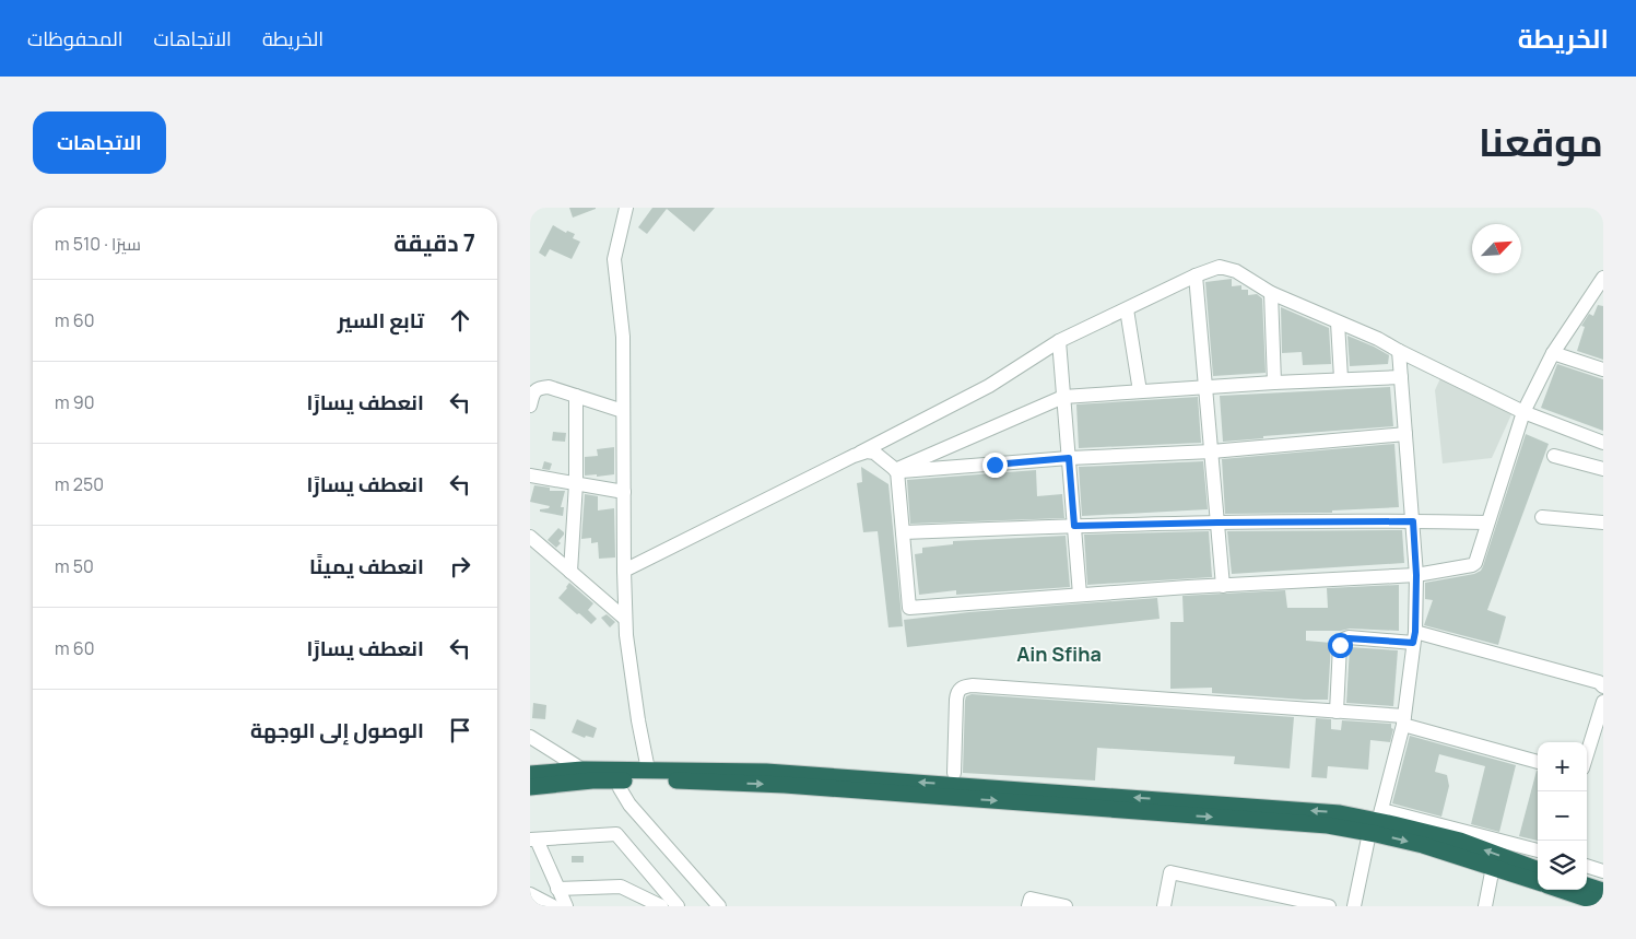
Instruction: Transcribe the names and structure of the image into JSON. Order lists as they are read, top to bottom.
{
  "districts": ["Ain Sfiha"],
  "north": "top right",
  "page": {
    "header": "الخريطة",
    "nav": ["الخريطة", "الاتجاهات", "المحفوظات"],
    "title": "موقعنا",
    "buttons": "الاتجاهات",
    "heading": ["7 دقيقة", "سيرًا · 510 m"],
    "list": [
      ["تابع السير", "60 m"],
      ["انعطف يسارًا", "90 m"],
      ["انعطف يسارًا", "250 m"],
      ["انعطف يمينًا", "50 m"],
      ["انعطف يسارًا", "60 m"],
      "الوصول إلى الوجهة"
    ],
    "map_buttons": ["+", "−"]
  }
}
